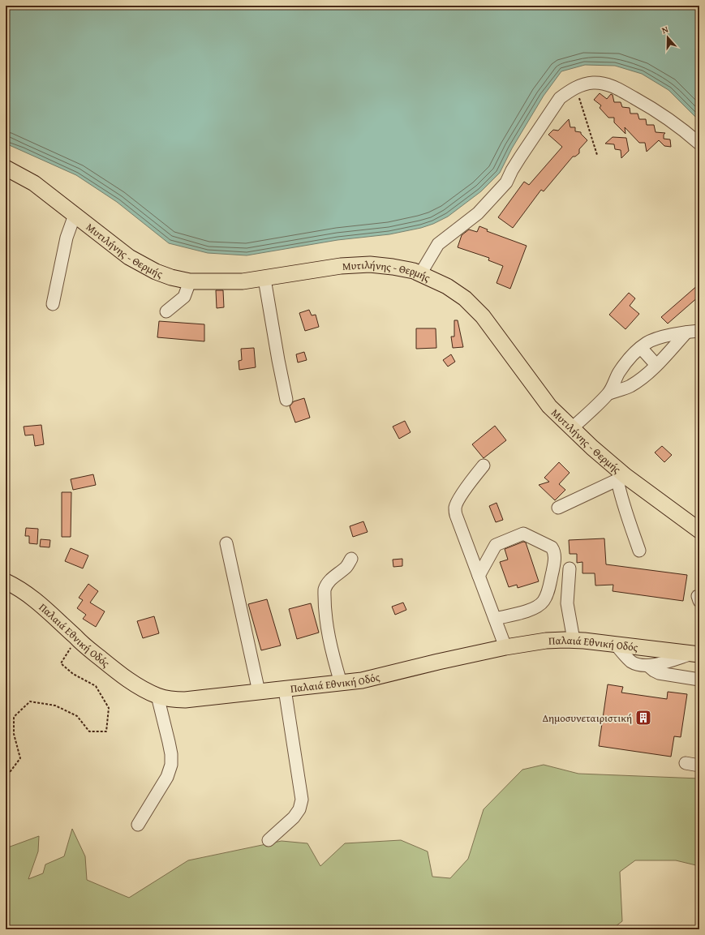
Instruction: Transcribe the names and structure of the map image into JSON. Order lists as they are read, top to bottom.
{
  "streets": {
    "main road": ["Μυτιλήνης - Θερμής", "Παλαιά Εθνική Οδός"]
  },
  "places": {
    "building": ["Δημοσυνεταιριστική"]
  },
  "north": "top"
}
